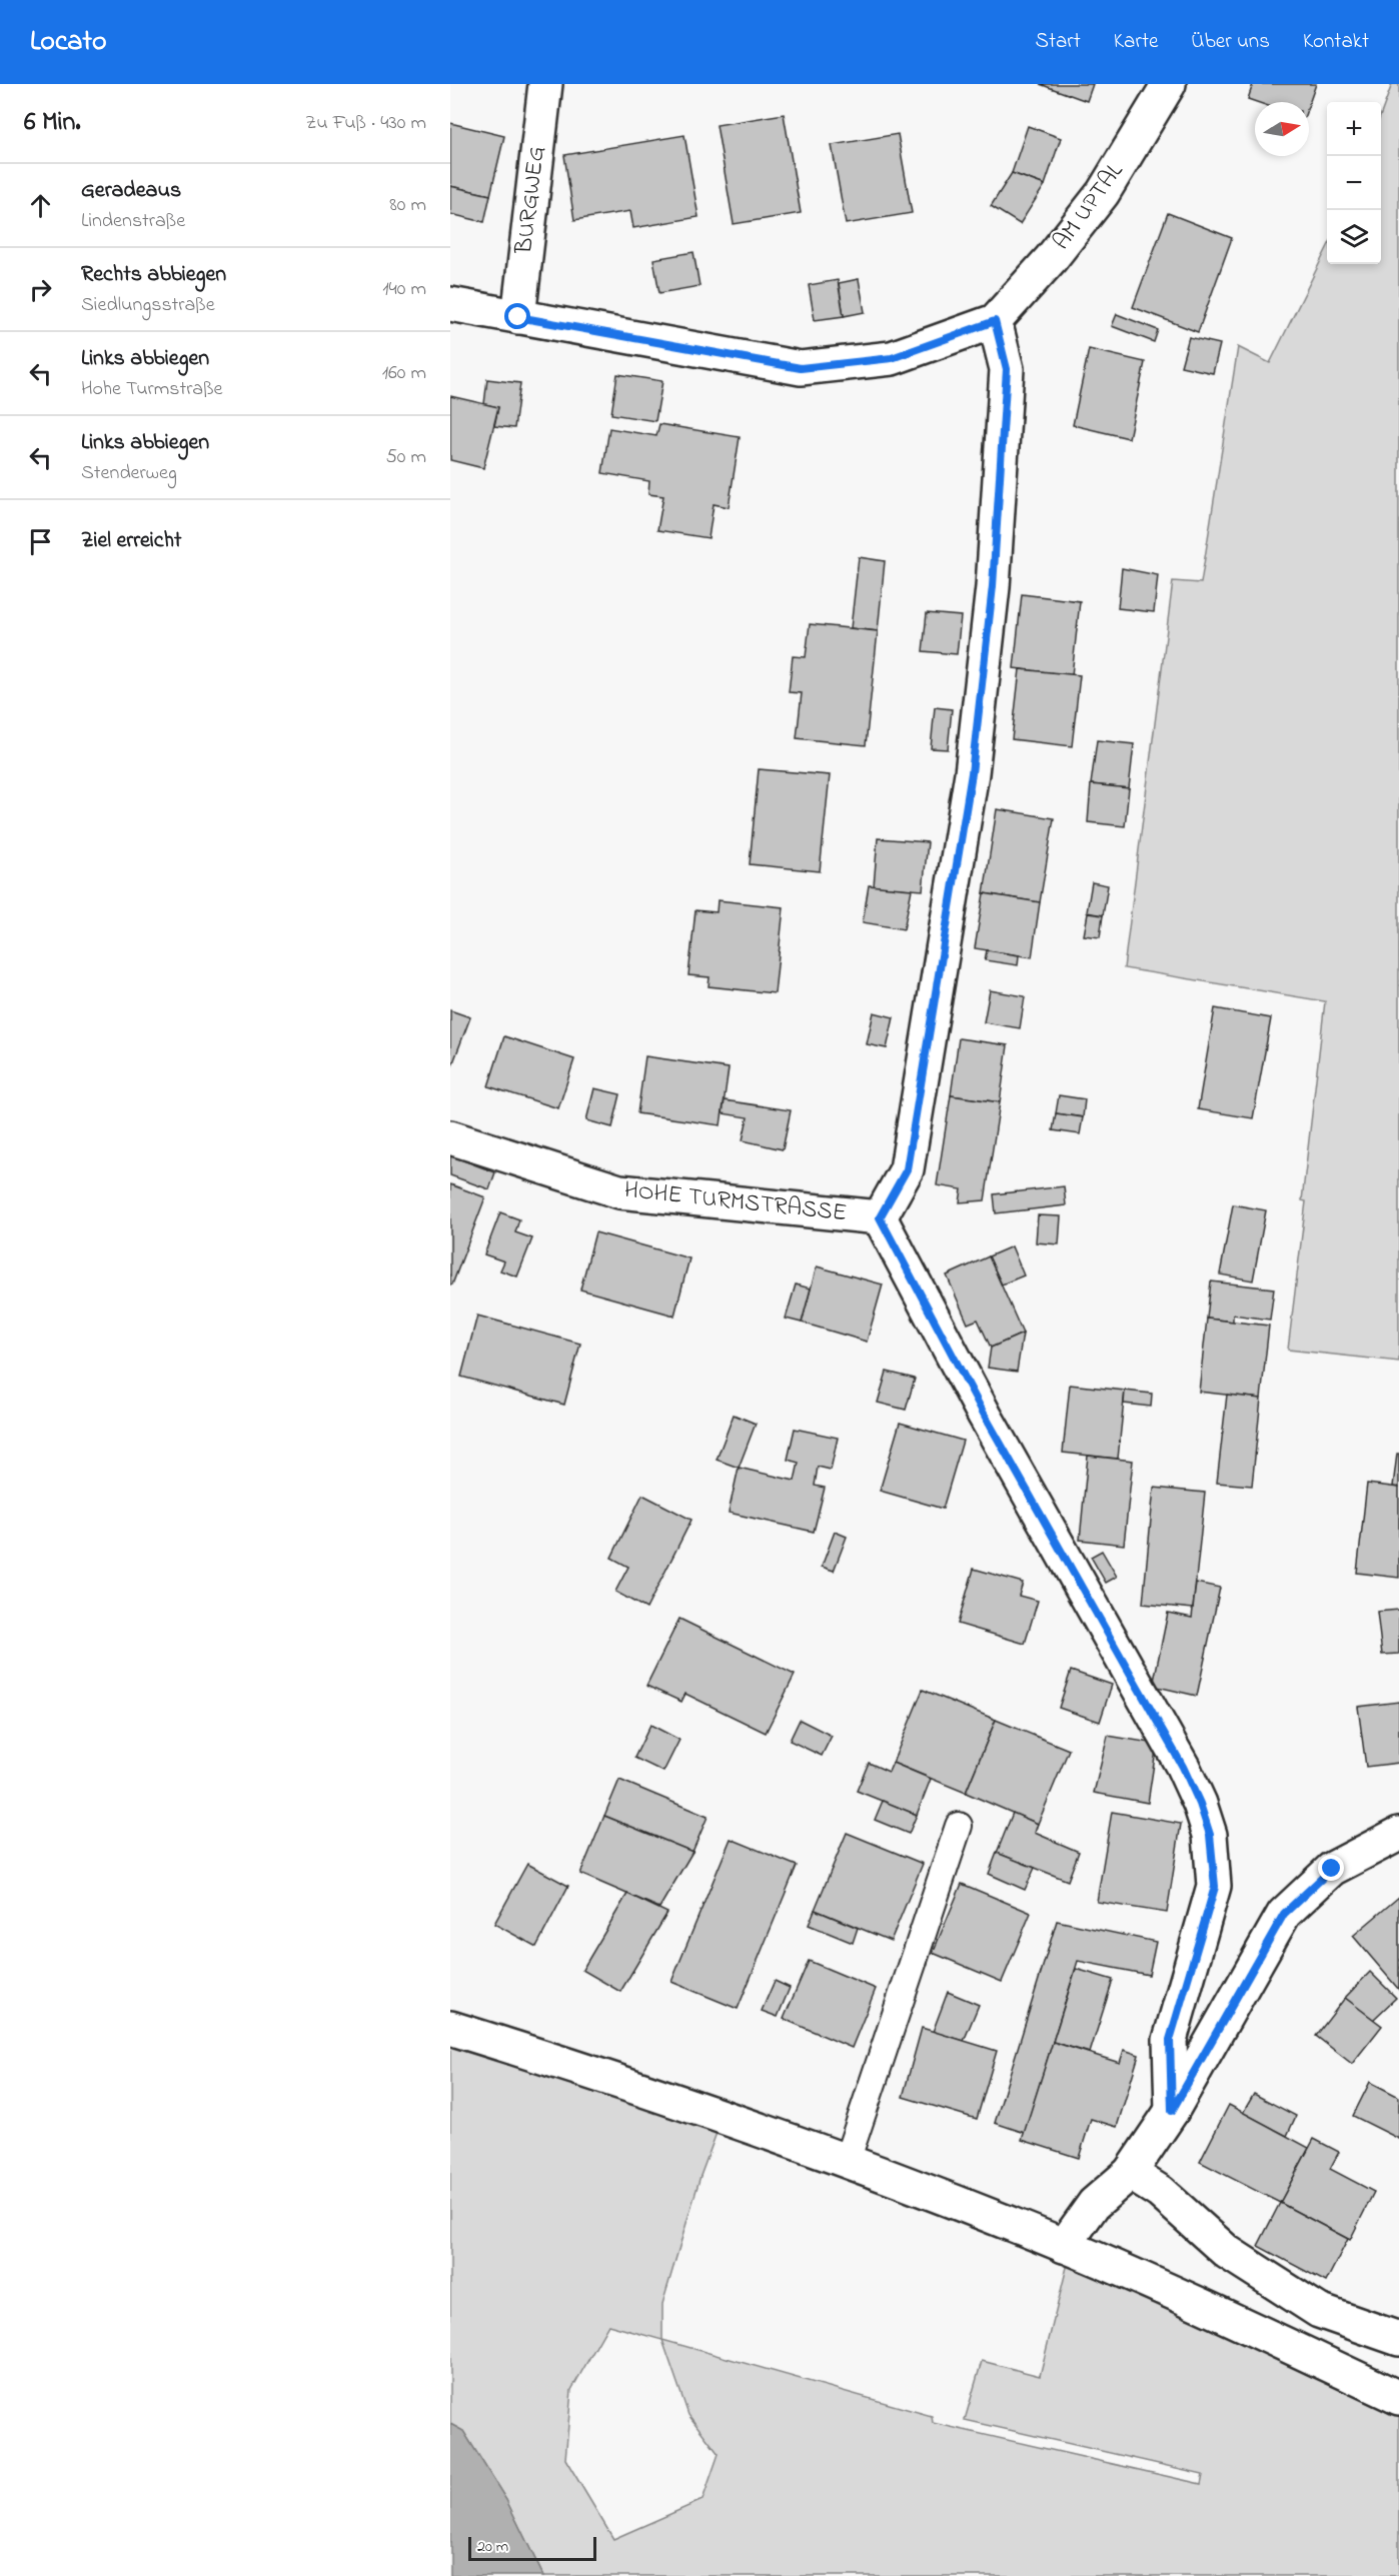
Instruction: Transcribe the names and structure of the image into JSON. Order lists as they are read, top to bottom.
{
  "streets": {
    "street": ["BURGWEG", "AM UPTAL", "HOHE TURMSTRASSE"]
  },
  "scale_bar": "20 m",
  "north": "right",
  "page": {
    "header": "Locato",
    "nav": [
      "Start",
      "Karte",
      "Über uns",
      "Kontakt"
    ],
    "heading": ["6 Min.", "Zu Fuß · 430 m"],
    "map_buttons": ["+", "−"],
    "list": [
      ["Geradeaus", "Lindenstraße", "80 m"],
      ["Rechts abbiegen", "Siedlungsstraße", "140 m"],
      ["Links abbiegen", "Hohe Turmstraße", "160 m"],
      ["Links abbiegen", "Stenderweg", "50 m"],
      "Ziel erreicht"
    ],
    "scale": "20 m"
  }
}
